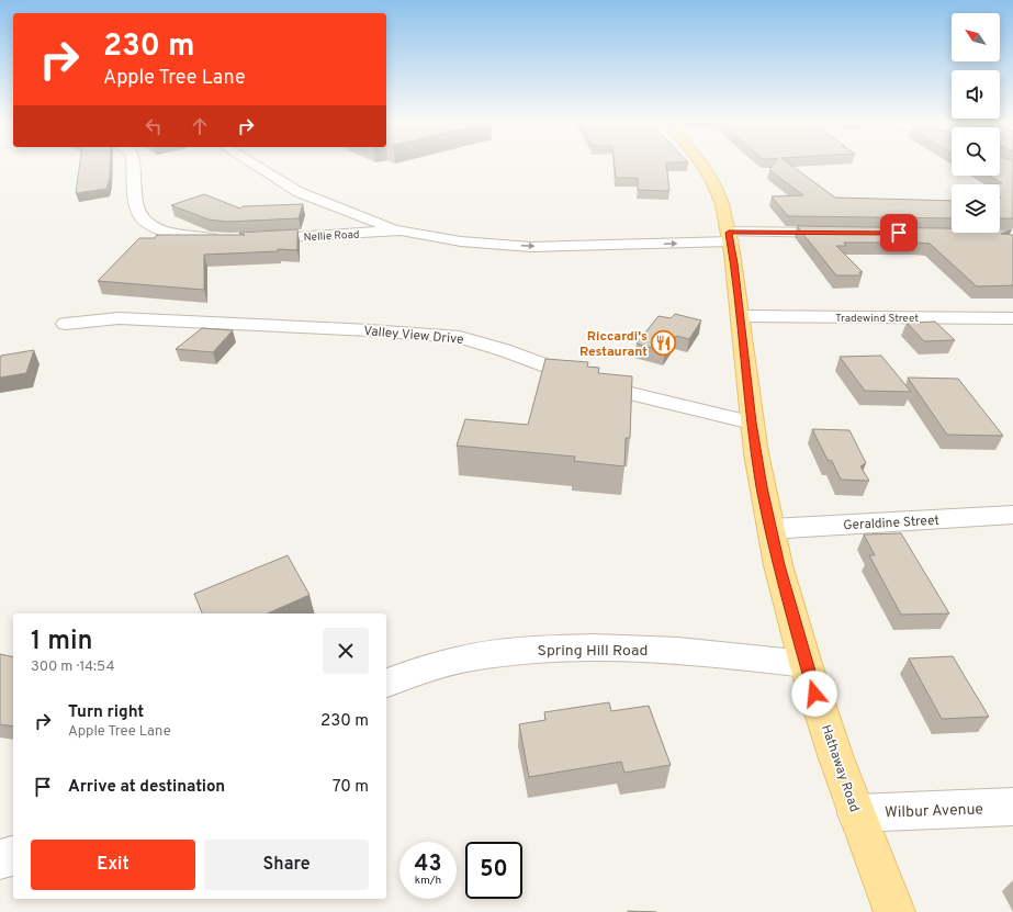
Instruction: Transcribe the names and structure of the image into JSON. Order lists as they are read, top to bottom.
{
  "streets": {
    "main road": ["Hathaway Road"],
    "street": [
      "Nellie Road",
      "Tradewind Street",
      "Valley View Drive",
      "Geraldine Street",
      "Spring Hill Road",
      "Wilbur Avenue"
    ]
  },
  "crossings": [
    ["Nellie Road", "Hathaway Road"],
    ["Tradewind Street", "Hathaway Road"],
    ["Valley View Drive", "Hathaway Road"],
    ["Geraldine Street", "Hathaway Road"],
    ["Spring Hill Road", "Hathaway Road"],
    ["Hathaway Road", "Wilbur Avenue"]
  ],
  "places": {
    "restaurant": ["Riccardi's Restaurant"]
  },
  "north": "top left",
  "page": {
    "turn": ["230 m", "Apple Tree Lane"],
    "heading": ["1 min", "300 m · 14:54"],
    "list": [
      {
        "name": "Turn right",
        "note": "Apple Tree Lane",
        "value": "230 m"
      },
      {
        "name": "Arrive at destination",
        "value": "70 m"
      }
    ],
    "buttons": ["Exit", "Share"],
    "speed": "43 km/h",
    "limit": "50"
  }
}
